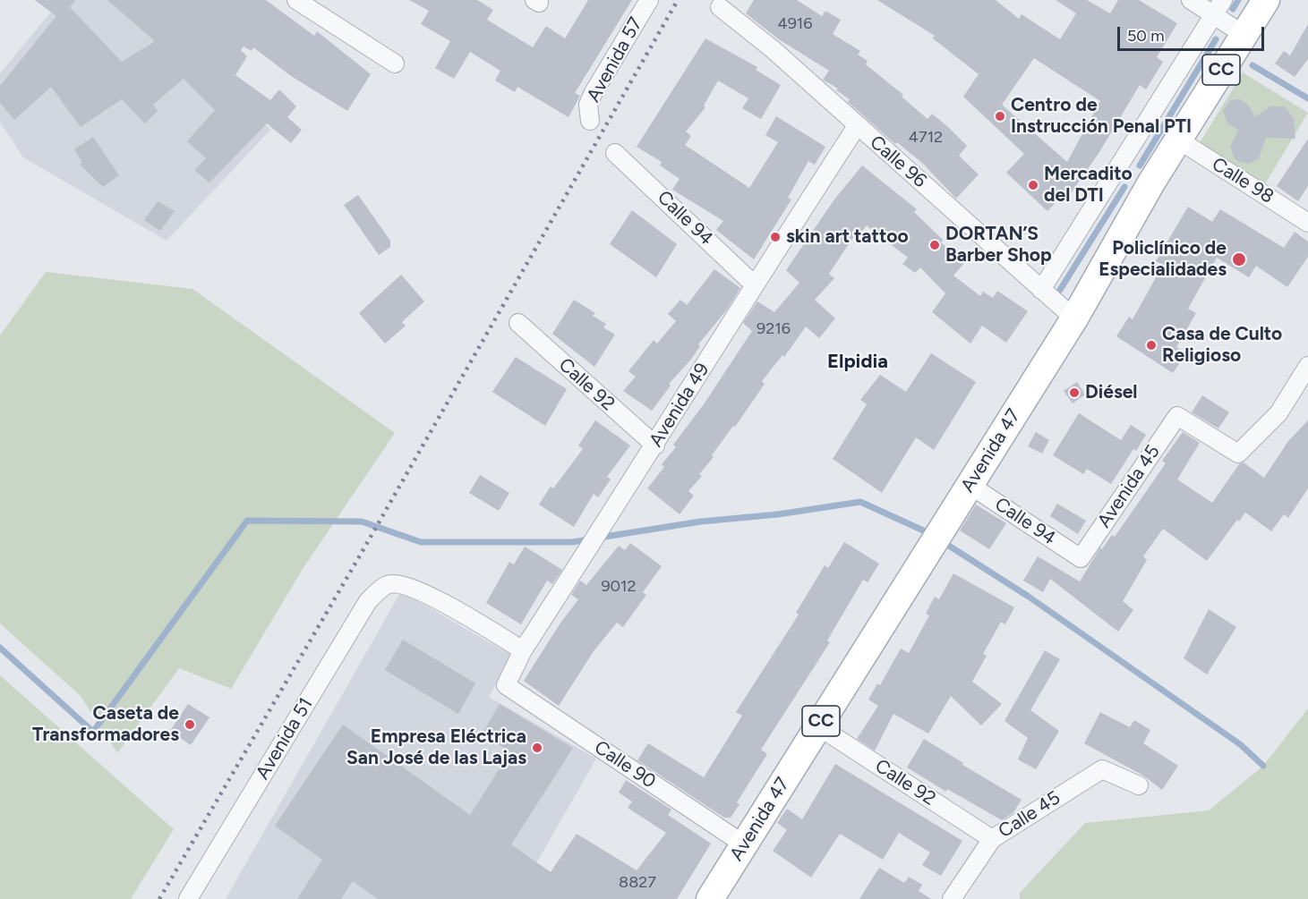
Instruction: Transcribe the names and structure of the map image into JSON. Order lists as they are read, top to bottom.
{
  "streets": {
    "main road": ["CC", "Avenida 47"],
    "street": [
      "Avenida 57",
      "Calle 96",
      "Calle 98",
      "Calle 94",
      "Calle 92",
      "Avenida 49",
      "Avenida 45",
      "Avenida 51",
      "Calle 90",
      "Calle 45"
    ]
  },
  "crossings": [
    ["Calle 96", "Avenida 49"],
    ["Calle 96", "Avenida 47"],
    ["Calle 98", "Avenida 47"],
    ["Calle 94", "Avenida 49"],
    ["Calle 94", "Avenida 47"],
    ["Calle 94", "Avenida 45"],
    ["Calle 92", "Avenida 49"],
    ["Calle 92", "Avenida 47"],
    ["Calle 92", "Calle 45"],
    ["Avenida 49", "Avenida 51"],
    ["Avenida 49", "Calle 90"],
    ["Avenida 47", "Calle 90"]
  ],
  "districts": ["Elpidia"],
  "places": [
    "Centro de Instrucción Penal PTI",
    "Mercadito del DTI",
    "skin art tattoo",
    "DORTAN’S Barber Shop",
    "Policlínico de Especialidades",
    "Casa de Culto Religioso",
    "Diésel",
    "Caseta de Transformadores",
    "Empresa Eléctrica San José de las Lajas"
  ],
  "house_numbers": [
    "4916",
    "4712",
    "9216",
    "9012",
    "8827"
  ],
  "scale_bar": "50 m"
}
